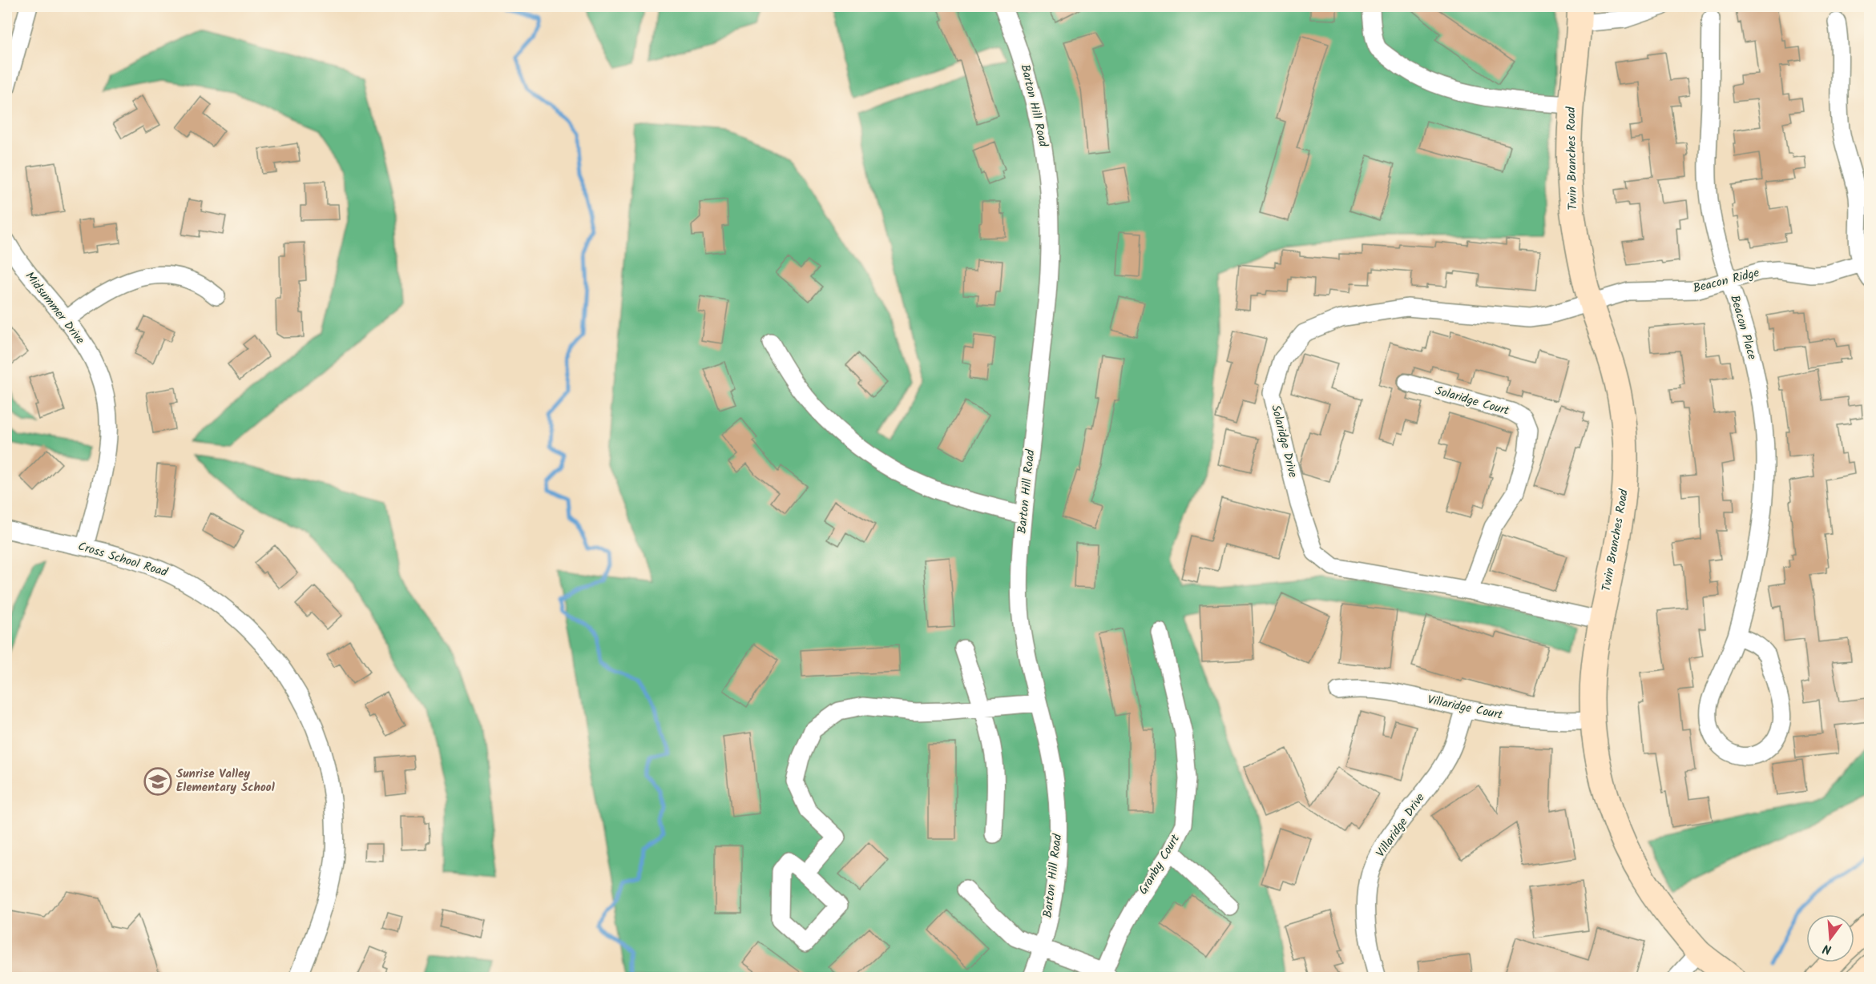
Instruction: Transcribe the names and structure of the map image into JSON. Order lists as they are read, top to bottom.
{
  "streets": {
    "main road": ["Twin Branches Road"],
    "street": [
      "Barton Hill Road",
      "Beacon Ridge",
      "Midsummer Drive",
      "Beacon Place",
      "Solaridge Court",
      "Solaridge Drive",
      "Cross School Road",
      "Villaridge Court",
      "Villaridge Drive",
      "Granby Court"
    ]
  },
  "crossings": [
    ["Twin Branches Road", "Beacon Ridge"],
    ["Twin Branches Road", "Solaridge Drive"],
    ["Twin Branches Road", "Villaridge Court"],
    ["Beacon Ridge", "Beacon Place"],
    ["Beacon Ridge", "Solaridge Drive"],
    ["Midsummer Drive", "Cross School Road"],
    ["Solaridge Court", "Solaridge Drive"],
    ["Villaridge Court", "Villaridge Drive"]
  ],
  "places": {
    "school or university": ["Sunrise Valley Elementary School"]
  },
  "north": "bottom"
}
